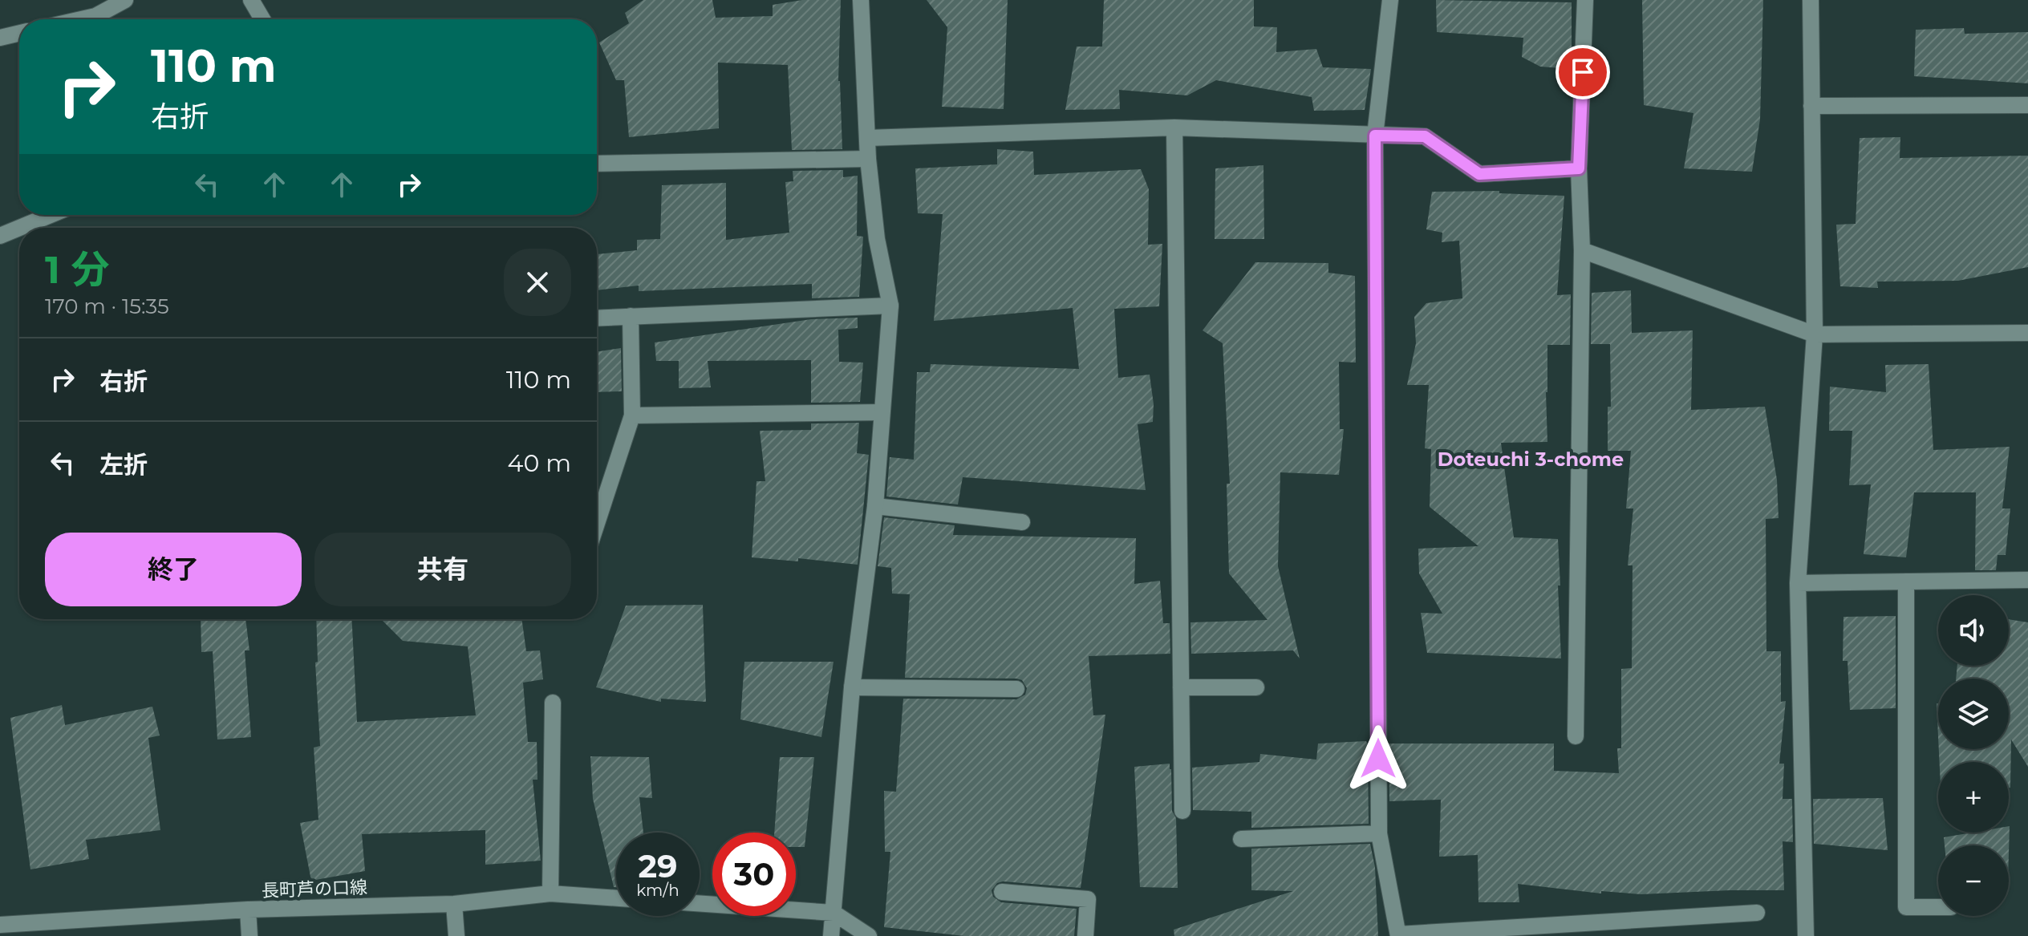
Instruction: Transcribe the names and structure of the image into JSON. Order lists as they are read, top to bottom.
{
  "streets": {
    "street": ["長町芦の口線"]
  },
  "districts": ["Doteuchi 3-chome"],
  "page": {
    "turn": ["110 m", "右折"],
    "heading": ["1 分", "170 m · 15:35"],
    "list": [
      {
        "name": "右折",
        "value": "110 m"
      },
      {
        "name": "左折",
        "value": "40 m"
      }
    ],
    "buttons": ["終了", "共有"],
    "map_buttons": ["+", "−"],
    "speed": "29 km/h",
    "limit": "30"
  }
}
